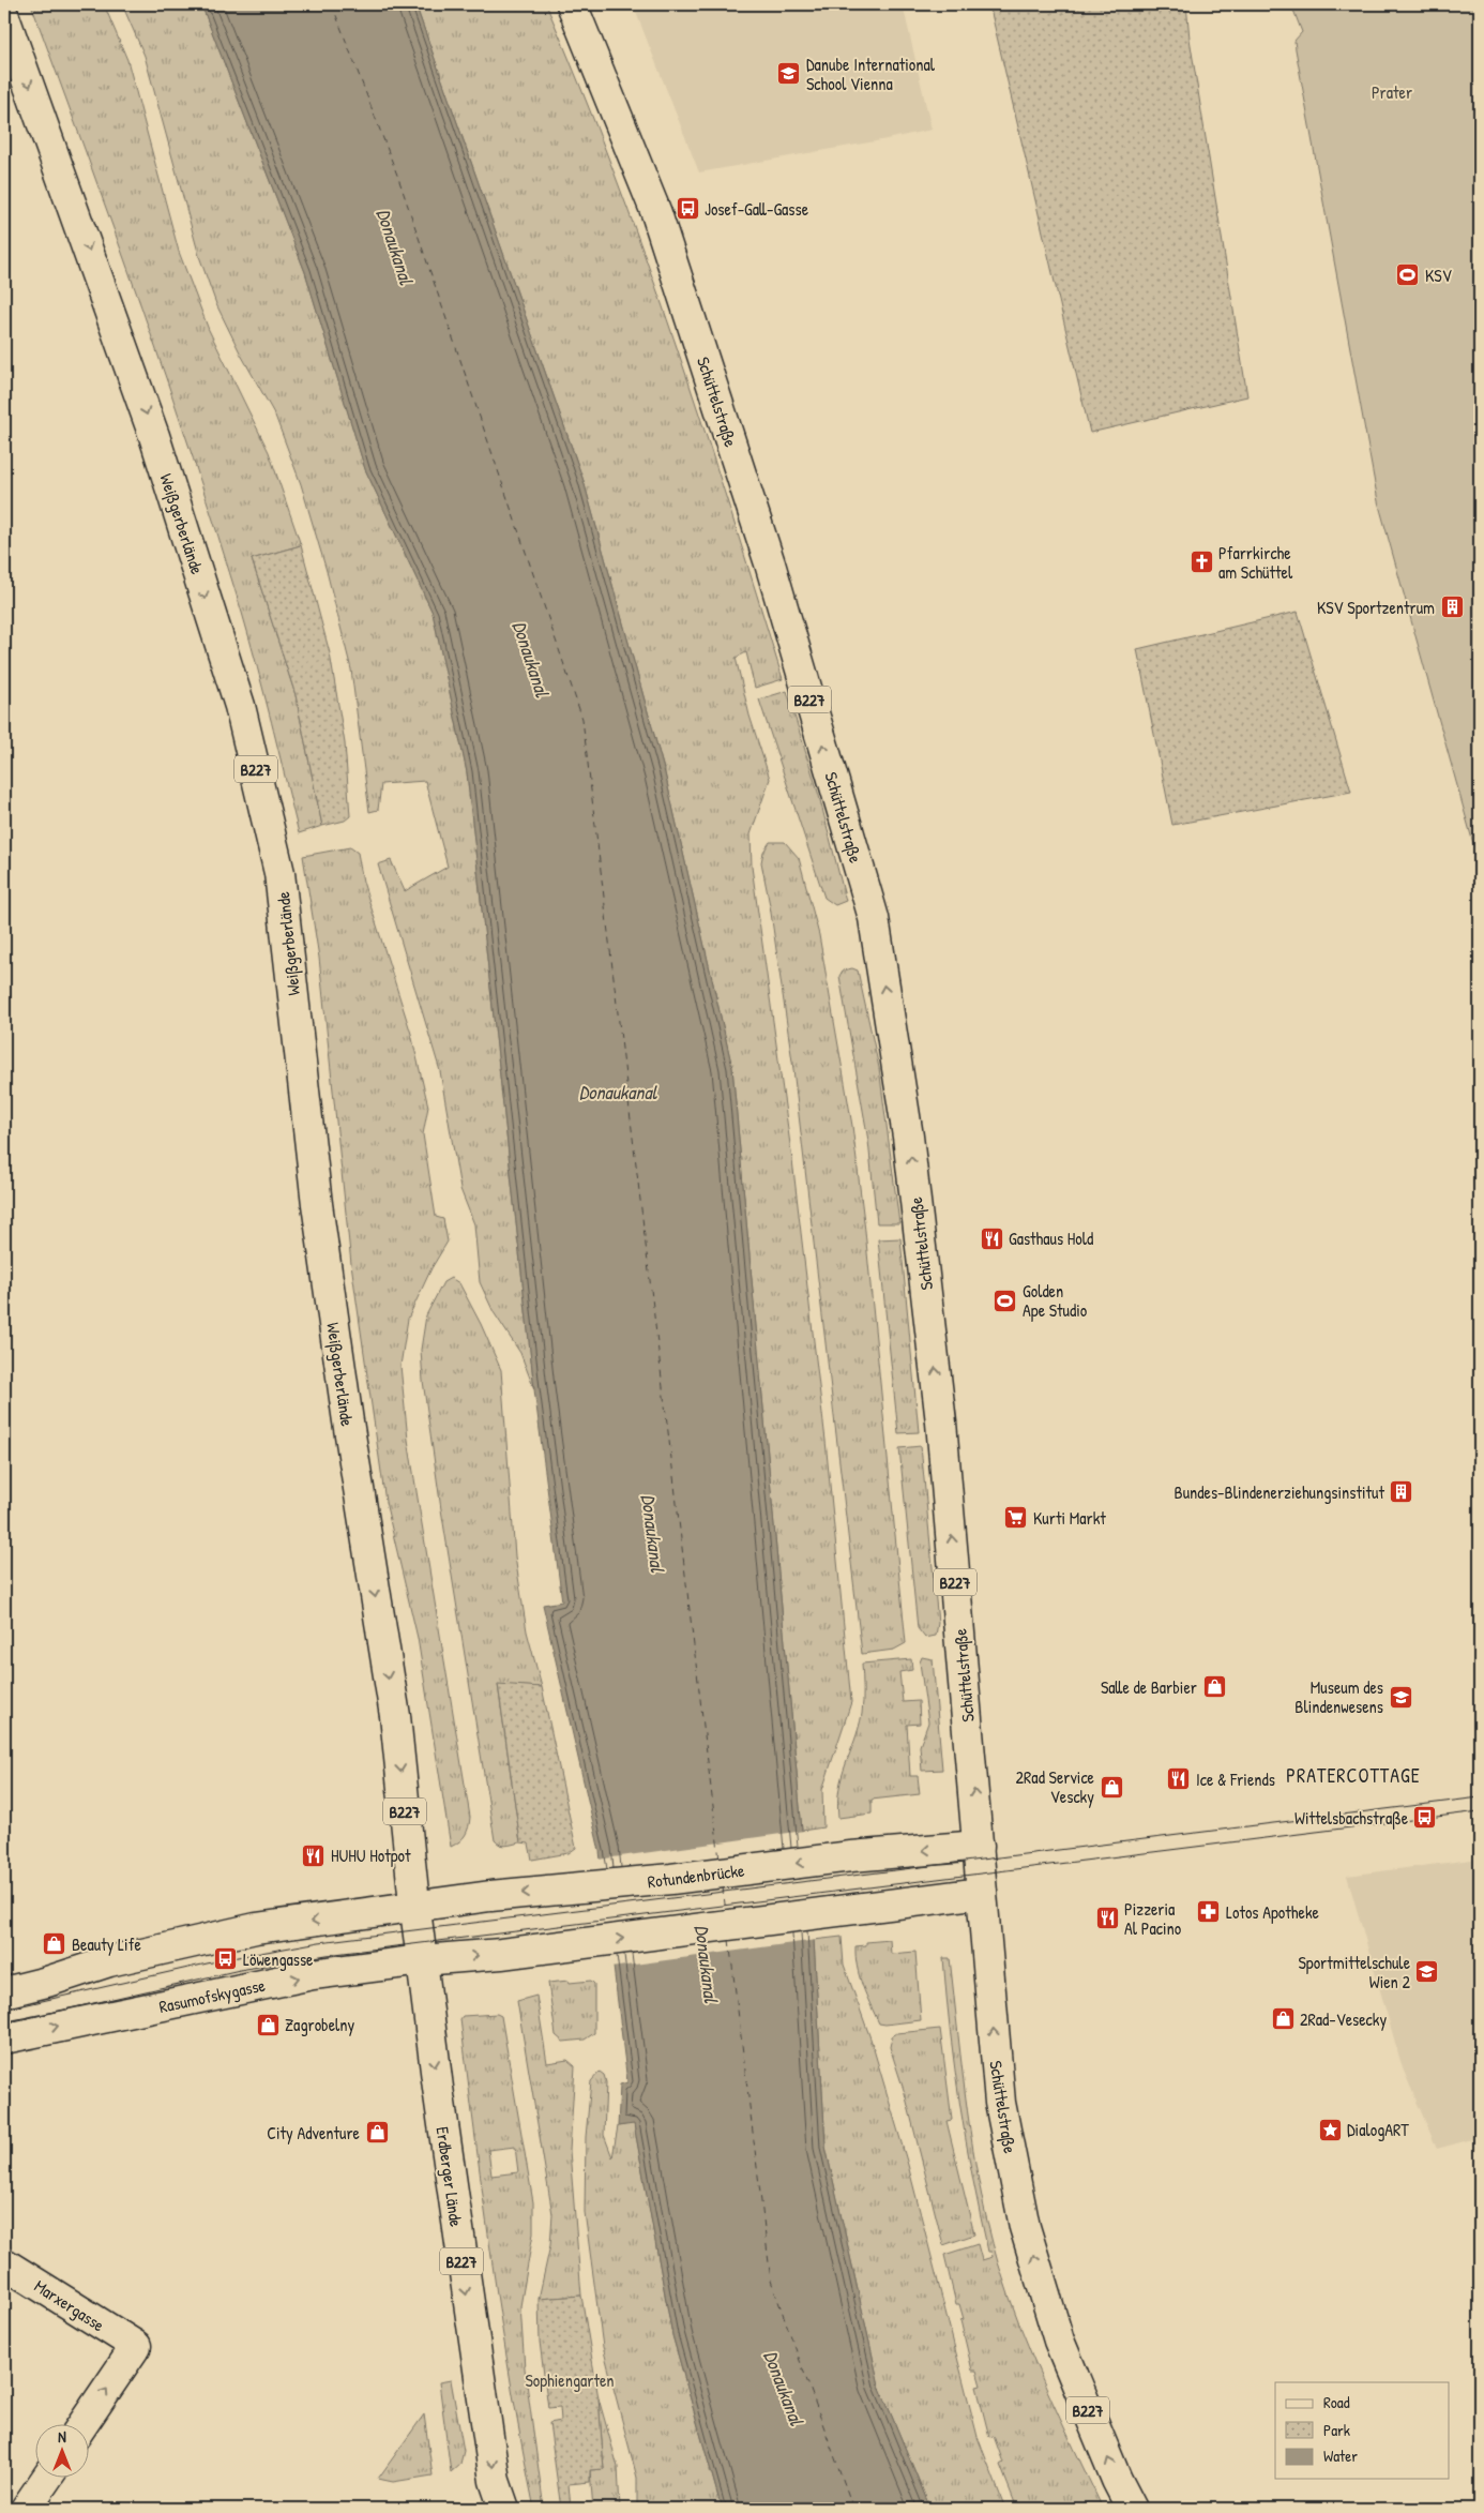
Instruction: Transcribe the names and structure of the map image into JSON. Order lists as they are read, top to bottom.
{
  "streets": {
    "main road": [
      "Schüttelstraße",
      "Weißgerberlände",
      "B227",
      "Rotundenbrücke",
      "Rasumofskygasse",
      "Erdberger Lände",
      "Marxergasse"
    ]
  },
  "crossings": [
    ["Schüttelstraße", "Rotundenbrücke"],
    ["Weißgerberlände", "Rotundenbrücke"],
    ["Weißgerberlände", "Erdberger Lände"],
    ["Rotundenbrücke", "Erdberger Lände"],
    ["Rasumofskygasse", "Erdberger Lände"]
  ],
  "one_way": ["Schüttelstraße", "Weißgerberlände", "Erdberger Lände"],
  "districts": ["PRATERCOTTAGE"],
  "water": ["Donaukanal"],
  "parks": ["Prater", "Sophiengarten"],
  "places": {
    "school or university": ["Danube International School Vienna", "Museum des Blindenwesens", "Sportmittelschule Wien 2"],
    "bus stop": ["Josef-Gall-Gasse", "Wittelsbachstraße", "Löwengasse"],
    "sports": ["KSV", "Golden Ape Studio"],
    "church": ["Pfarrkirche am Schüttel"],
    "building": ["KSV Sportzentrum", "Bundes-Blindenerziehungsinstitut"],
    "restaurant": [
      "Gasthaus Hold",
      "Ice & Friends",
      "HUHU Hotpot",
      "Pizzeria Al Pacino"
    ],
    "supermarket": ["Kurti Markt"],
    "shop": [
      "Salle de Barbier",
      "2Rad Service Vescky",
      "Beauty Life",
      "2Rad-Vesecky",
      "Zagrobelny",
      "City Adventure"
    ],
    "pharmacy": ["Lotos Apotheke"],
    "place": ["DialogART"]
  },
  "legend": ["Road", "Park", "Water"],
  "north": "top"
}
